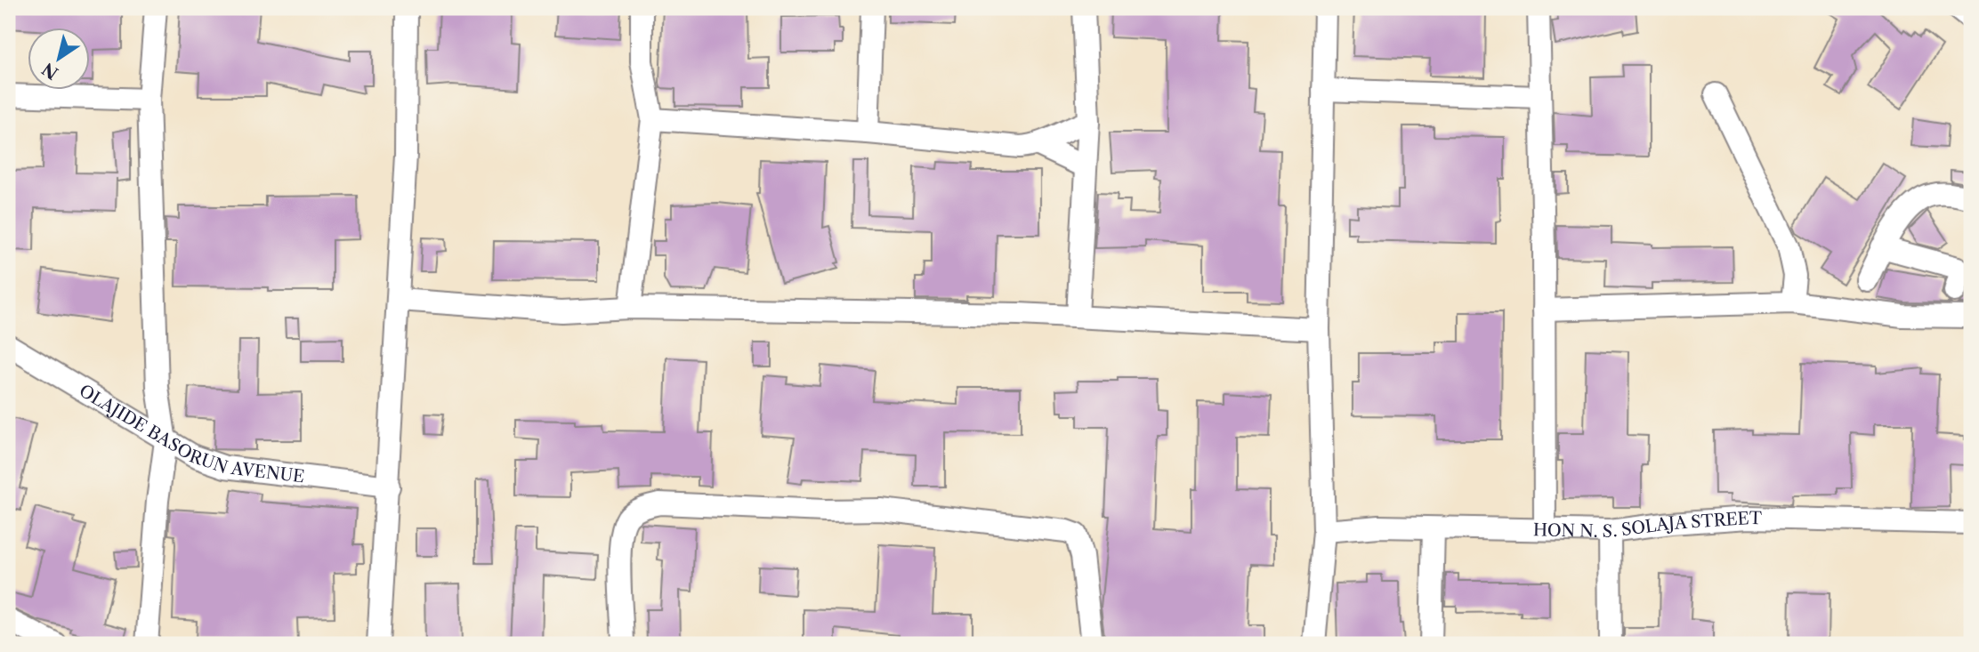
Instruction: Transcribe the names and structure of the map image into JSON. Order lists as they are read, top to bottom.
{
  "streets": {
    "street": ["OLAJIDE BASORUN AVENUE", "HON N. S. SOLAJA STREET"]
  },
  "north": "bottom left"
}
